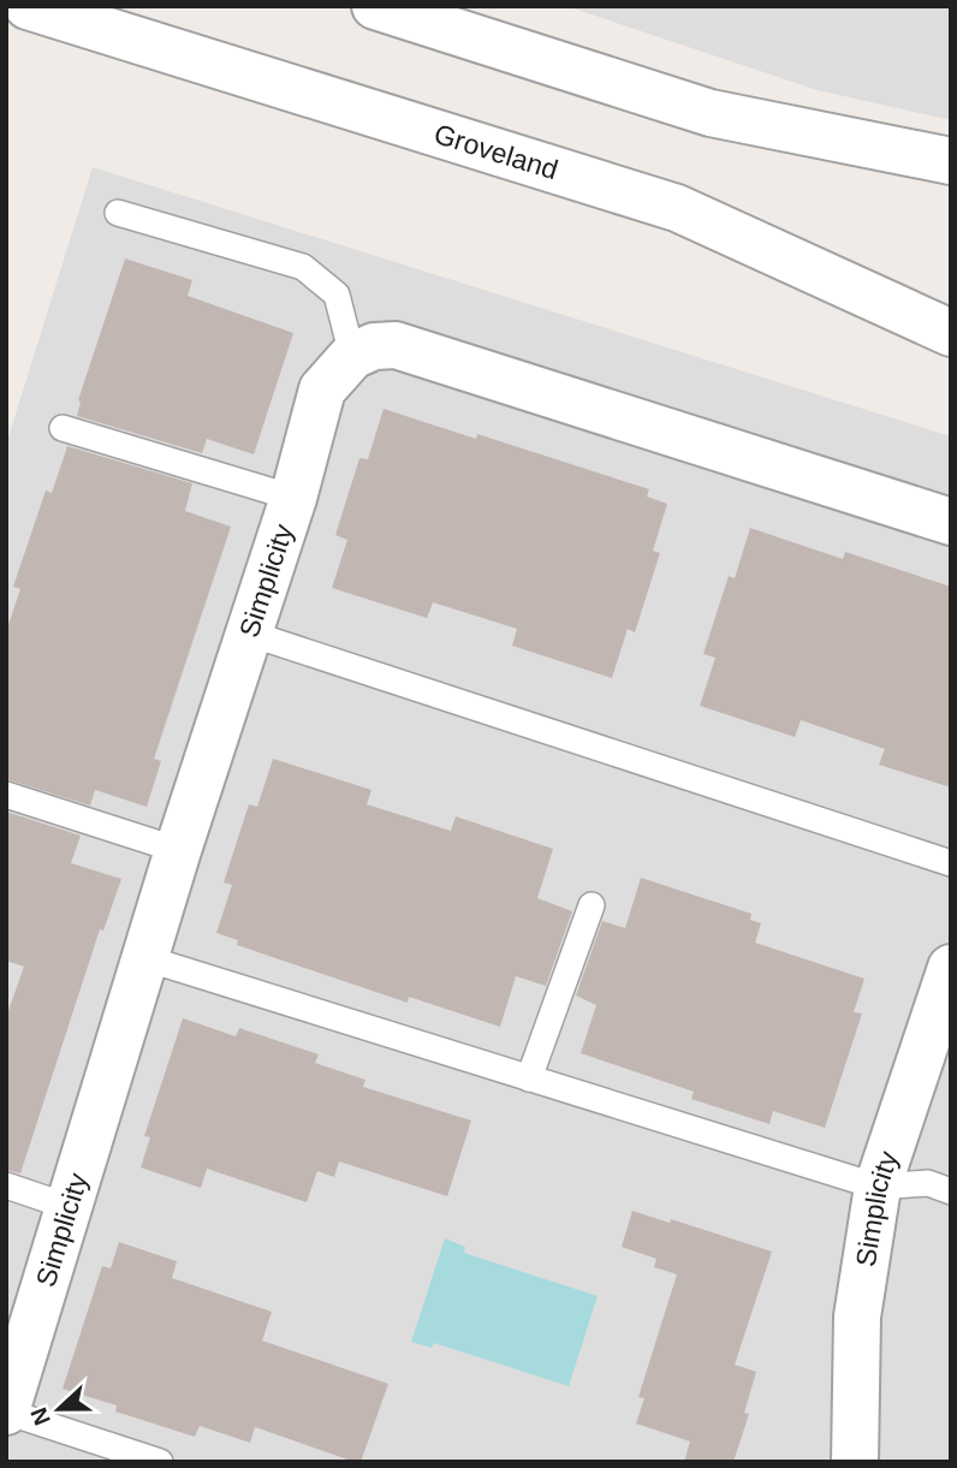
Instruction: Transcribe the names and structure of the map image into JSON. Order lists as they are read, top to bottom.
{
  "streets": {
    "street": ["Groveland", "Simplicity"]
  },
  "north": "left"
}
